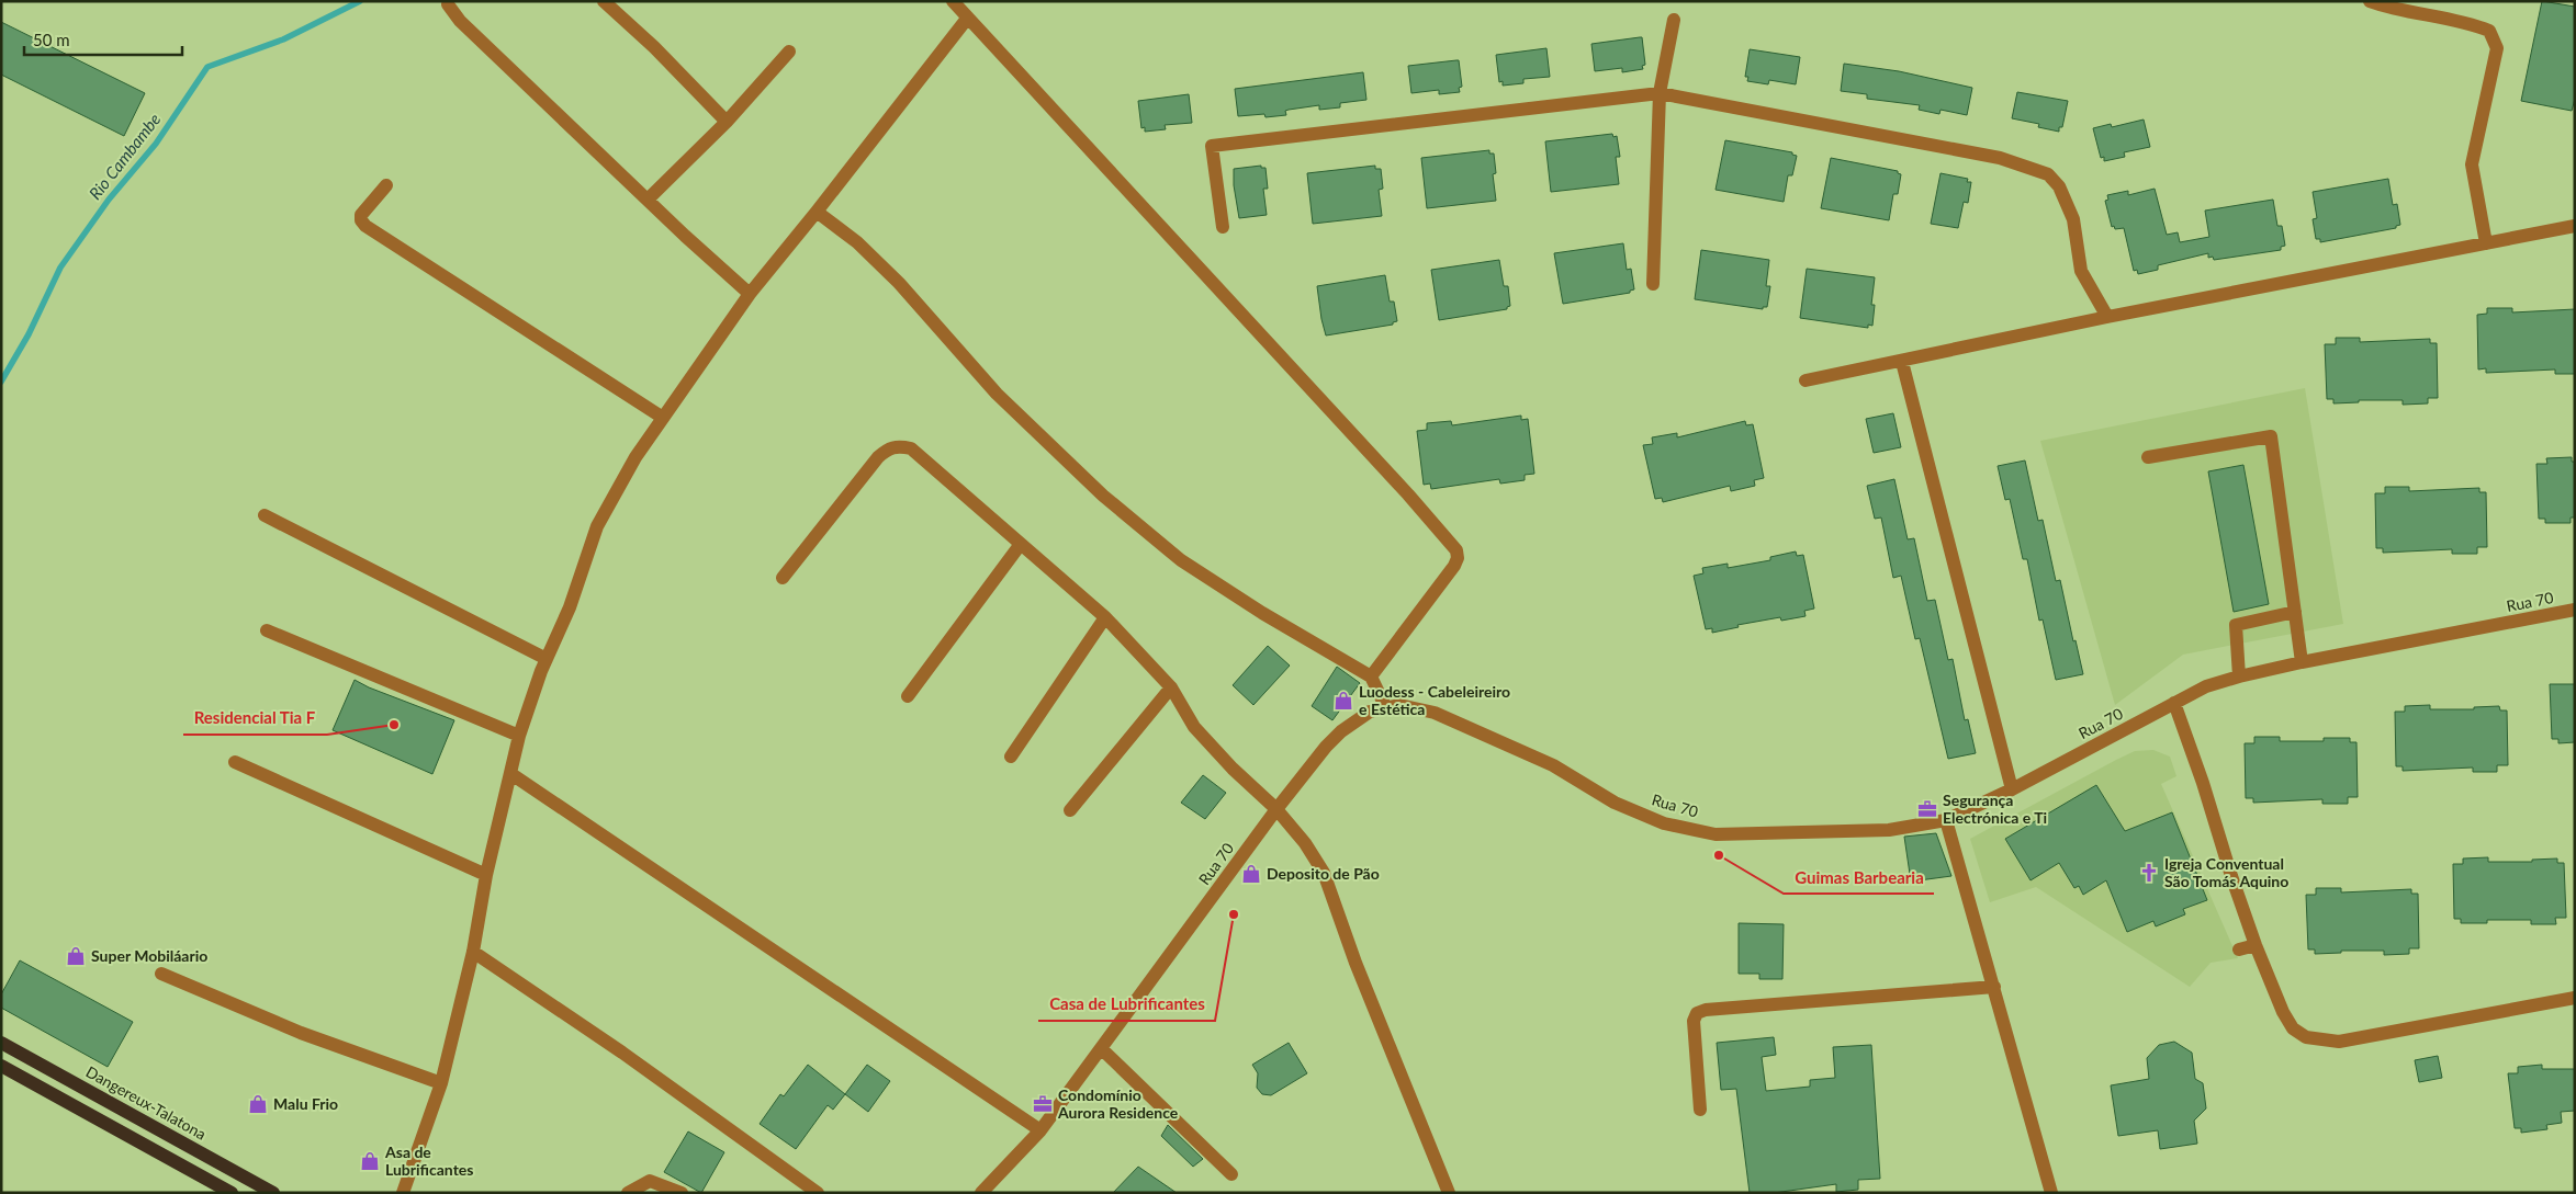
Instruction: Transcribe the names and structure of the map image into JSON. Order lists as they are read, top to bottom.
{
  "streets": {
    "main road": ["Dangereux-Talatona"],
    "street": ["Rua 70"]
  },
  "water": ["Rio Cambambe"],
  "places": {
    "shop": [
      "Luodess - Cabeleireiro e Estética",
      "Deposito de Pão",
      "Super Mobiláario",
      "Malu Frio",
      "Asa de Lubrificantes"
    ],
    "other": ["Residencial Tia F", "Guimas Barbearia", "Casa de Lubrificantes"],
    "office": ["Segurança Electrónica e Ti", "Condomínio Aurora Residence"],
    "church": ["Igreja Conventual São Tomás Aquino"]
  },
  "scale_bar": "50 m"
}
